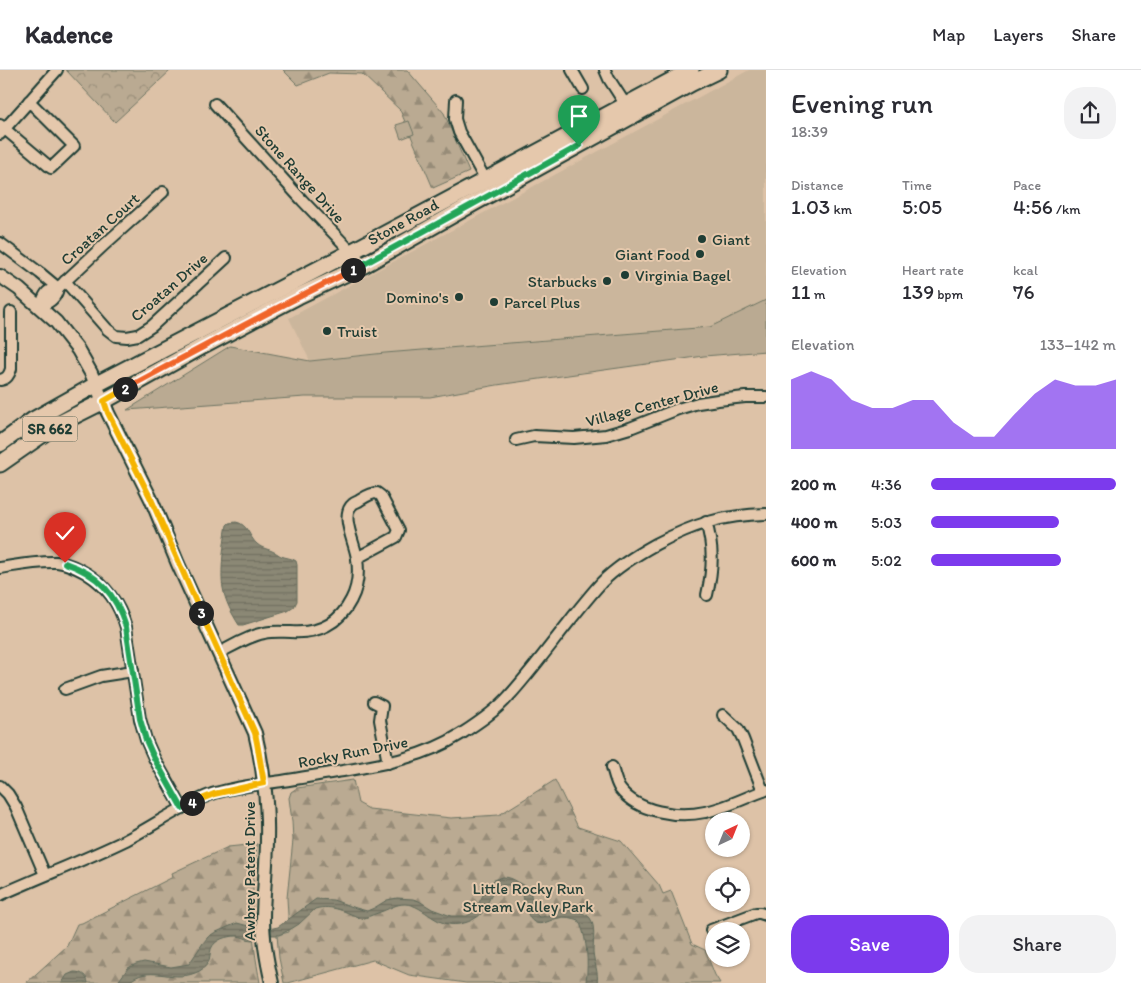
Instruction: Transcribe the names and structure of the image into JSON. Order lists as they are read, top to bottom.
{
  "streets": {
    "main road": ["Stone Road", "SR 662"],
    "street": [
      "Stone Range Drive",
      "Croatan Court",
      "Croatan Drive",
      "Village Center Drive",
      "Rocky Run Drive",
      "Awbrey Patent Drive"
    ]
  },
  "crossings": [
    ["Stone Range Drive", "Stone Road"],
    ["Stone Road", "Awbrey Patent Drive"],
    ["Croatan Court", "Croatan Drive"],
    ["Croatan Court", "Awbrey Patent Drive"],
    ["Rocky Run Drive", "Awbrey Patent Drive"]
  ],
  "parks": ["Little Rocky Run Stream Valley Park"],
  "places": [
    "Giant",
    "Giant Food",
    "Virginia Bagel",
    "Starbucks",
    "Domino's",
    "Parcel Plus",
    "Truist"
  ],
  "north": "top right",
  "page": {
    "header": "Kadence",
    "nav": ["Map", "Layers", "Share"],
    "heading": ["Evening run", "18:39"],
    "stats": [
      ["Distance", "1.03 km"],
      ["Time", "5:05"],
      ["Pace", "4:56 /km"],
      ["Elevation", "11 m"],
      ["Heart rate", "139 bpm"],
      ["kcal", "76"]
    ],
    "pins": [
      "1",
      "2",
      "3",
      "4"
    ],
    "chart": ["Elevation", "133–142 m"],
    "list": [
      {
        "name": "200 m",
        "note": "4:36"
      },
      {
        "name": "400 m",
        "note": "5:03"
      },
      {
        "name": "600 m",
        "note": "5:02"
      }
    ],
    "buttons": ["Save", "Share"]
  }
}
